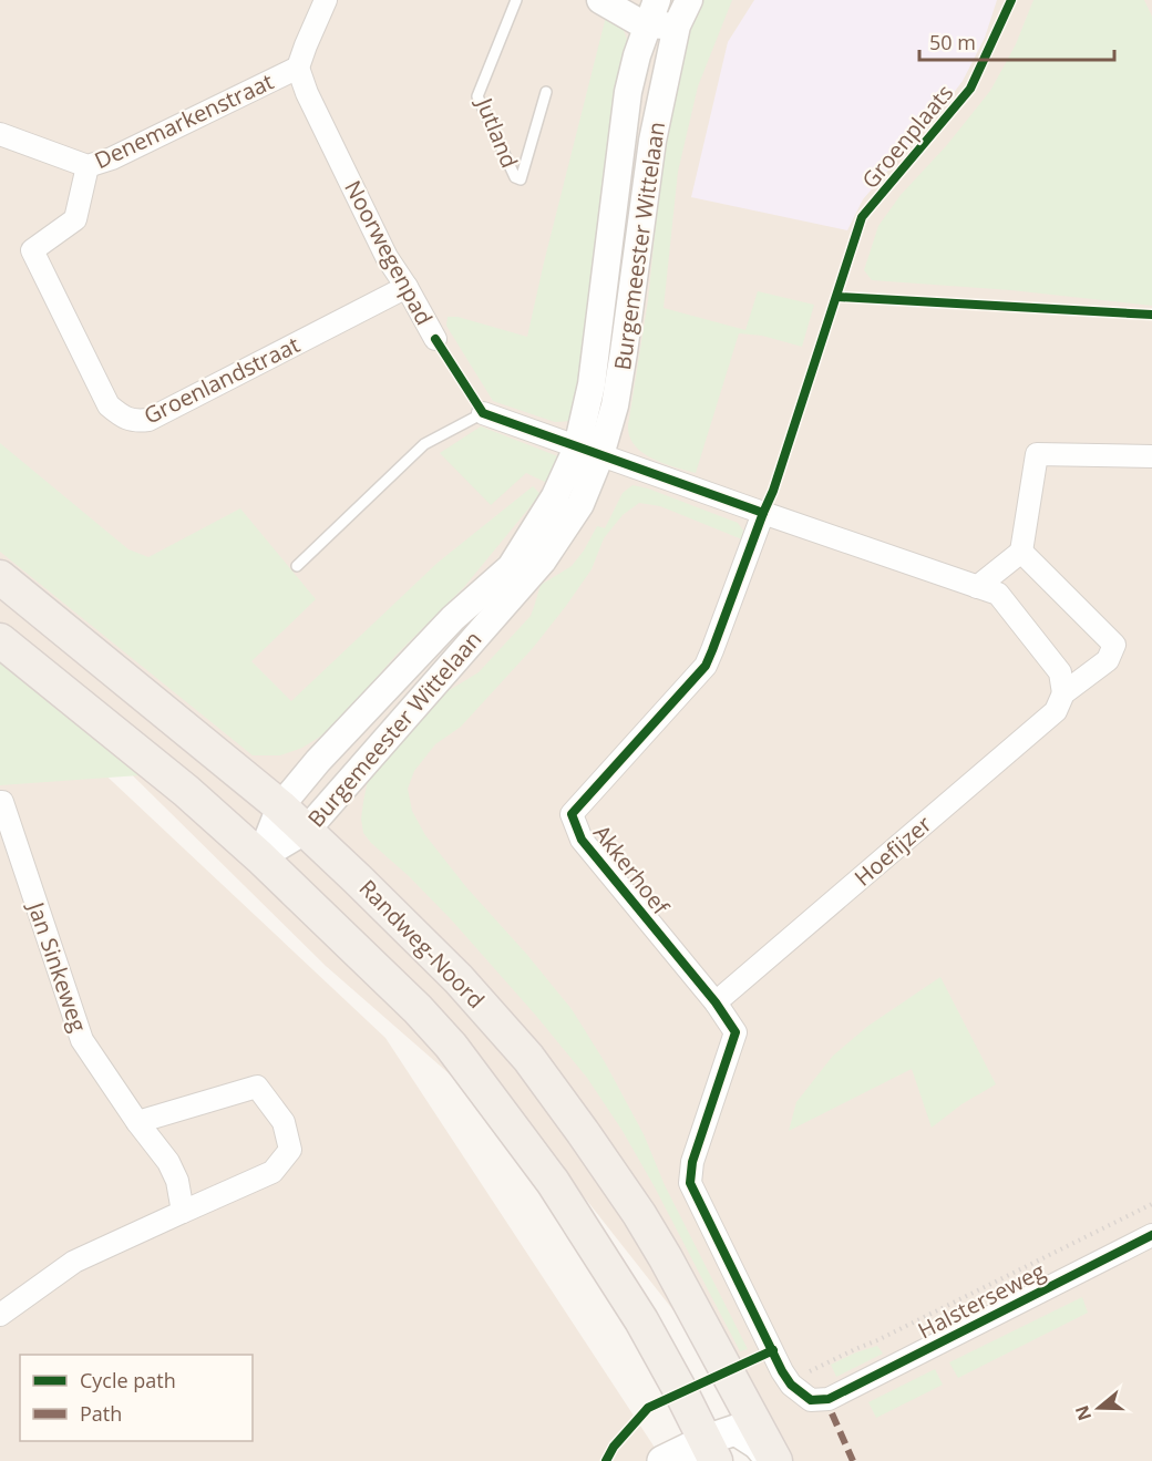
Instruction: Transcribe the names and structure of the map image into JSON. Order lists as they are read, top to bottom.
{
  "streets": {
    "main road": ["Randweg-Noord"],
    "street": [
      "Denemarkenstraat",
      "Burgemeester Wittelaan",
      "Noorwegenpad",
      "Groenlandstraat",
      "Hoefijzer",
      "Akkerhoef",
      "Jan Sinkeweg",
      "Halsterseweg"
    ],
    "lane": ["Jutland"],
    "cycle path": ["Groenplaats"]
  },
  "crossings": [
    ["Denemarkenstraat", "Noorwegenpad"],
    ["Denemarkenstraat", "Groenlandstraat"],
    ["Burgemeester Wittelaan", "Randweg-Noord"],
    ["Noorwegenpad", "Groenlandstraat"],
    ["Hoefijzer", "Akkerhoef"],
    ["Akkerhoef", "Halsterseweg"]
  ],
  "legend": ["Cycle path", "Path"],
  "scale_bar": "50 m",
  "north": "left"
}
